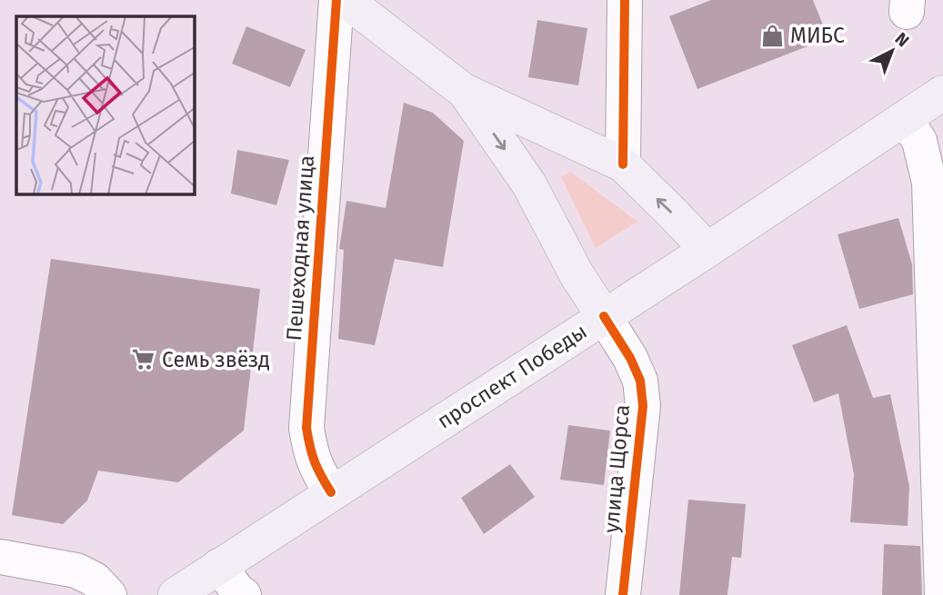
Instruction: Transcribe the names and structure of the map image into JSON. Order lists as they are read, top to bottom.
{
  "streets": {
    "main road": ["проспект Победы"],
    "street": ["Пешеходная улица", "улица Щорса"]
  },
  "crossings": [
    ["Пешеходная улица", "проспект Победы"],
    ["проспект Победы", "улица Щорса"]
  ],
  "places": {
    "shop": ["МИБС"],
    "supermarket": ["Семь звёзд"]
  },
  "north": "top right"
}
